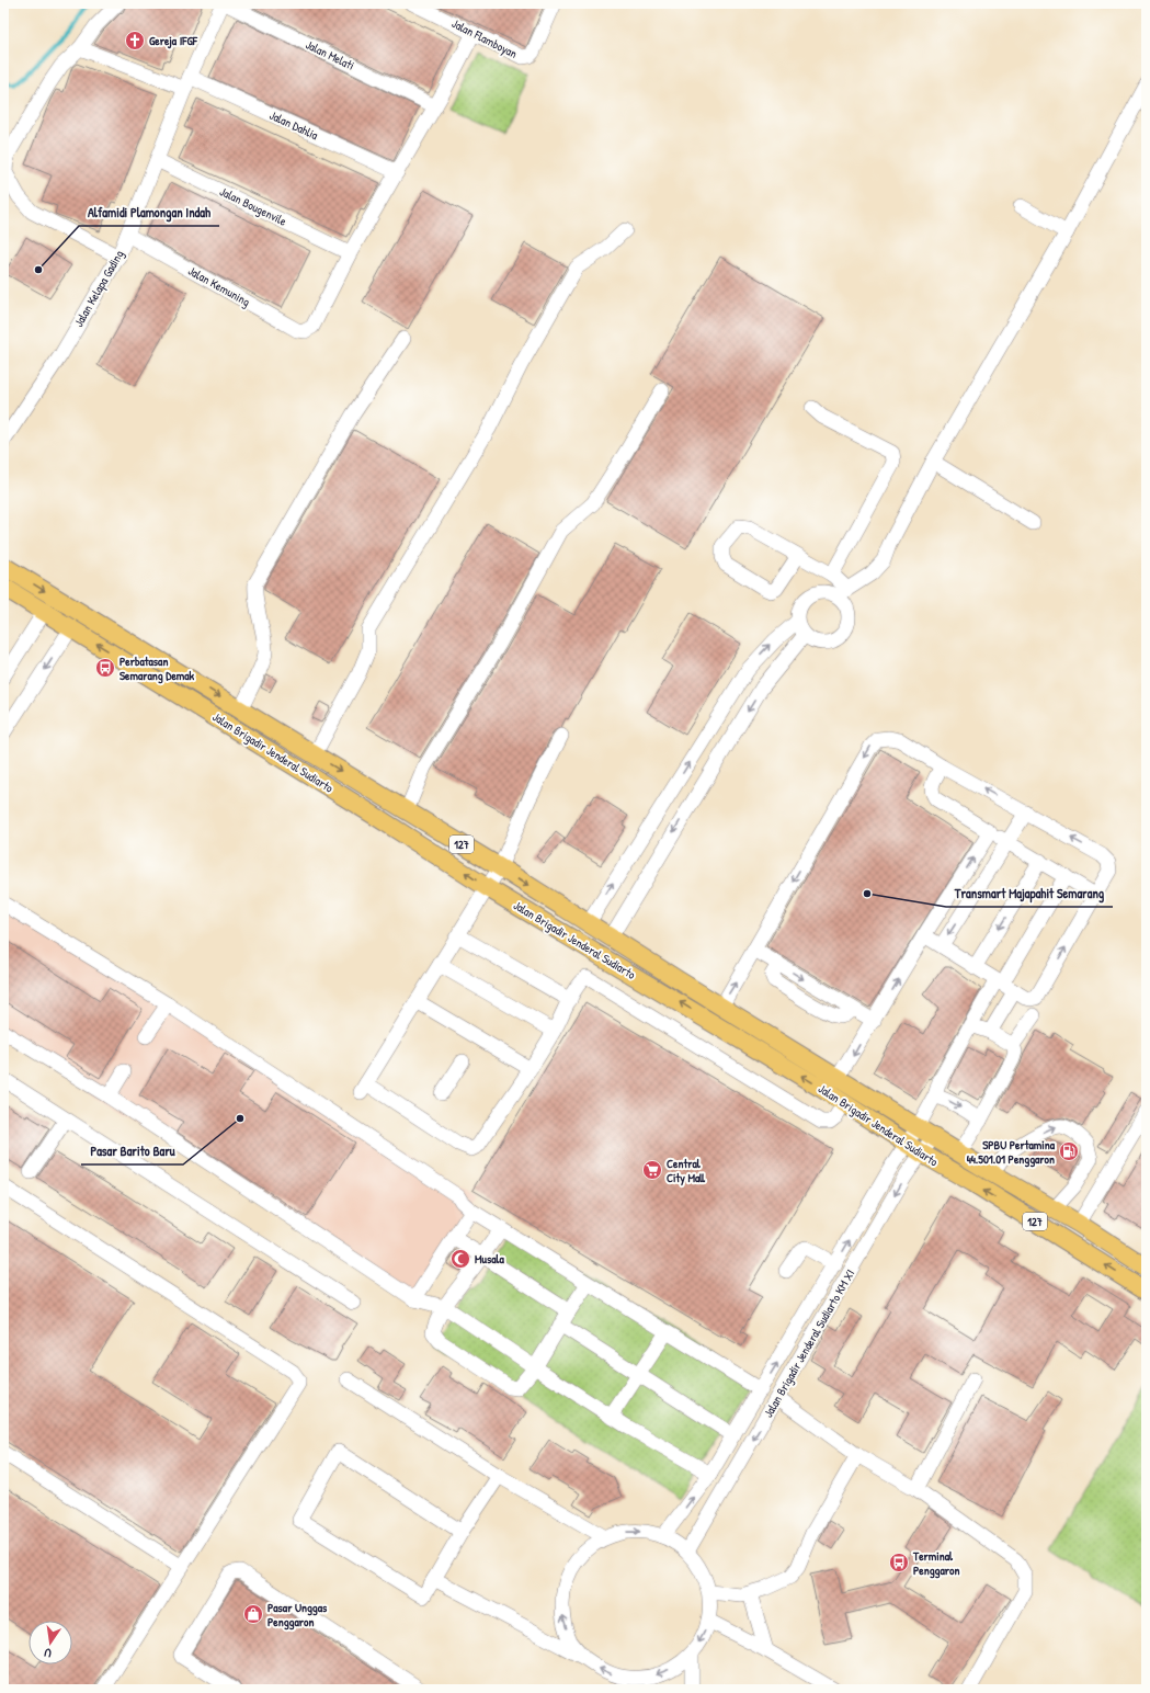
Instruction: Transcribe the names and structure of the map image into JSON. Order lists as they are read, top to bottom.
{
  "streets": {
    "main road": ["Jalan Brigadir Jenderal Sudiarto", "127"],
    "street": [
      "Jalan Flamboyan",
      "Jalan Melati",
      "Jalan Dahlia",
      "Jalan Bougenvile",
      "Jalan Kemuning",
      "Jalan Kelapa Gading",
      "Jalan Brigadir Jenderal Sudiarto KM XI"
    ]
  },
  "crossings": [
    ["Jalan Melati", "Jalan Kelapa Gading"],
    ["Jalan Dahlia", "Jalan Kelapa Gading"],
    ["Jalan Bougenvile", "Jalan Kemuning"],
    ["Jalan Bougenvile", "Jalan Kelapa Gading"],
    ["Jalan Kemuning", "Jalan Kelapa Gading"],
    ["Jalan Brigadir Jenderal Sudiarto", "Jalan Brigadir Jenderal Sudiarto KM XI"]
  ],
  "places": {
    "church": ["Gereja IFGF"],
    "other": ["Alfamidi Plamongan Indah", "Transmart Majapahit Semarang", "Pasar Barito Baru"],
    "bus stop": ["Perbatasan Semarang Demak", "Terminal Penggaron"],
    "fuel station": ["SPBU Pertamina 44.501.01 Penggaron"],
    "supermarket": ["Central City Mall"],
    "mosque": ["Musala"],
    "shop": ["Pasar Unggas Penggaron"]
  },
  "north": "bottom"
}
